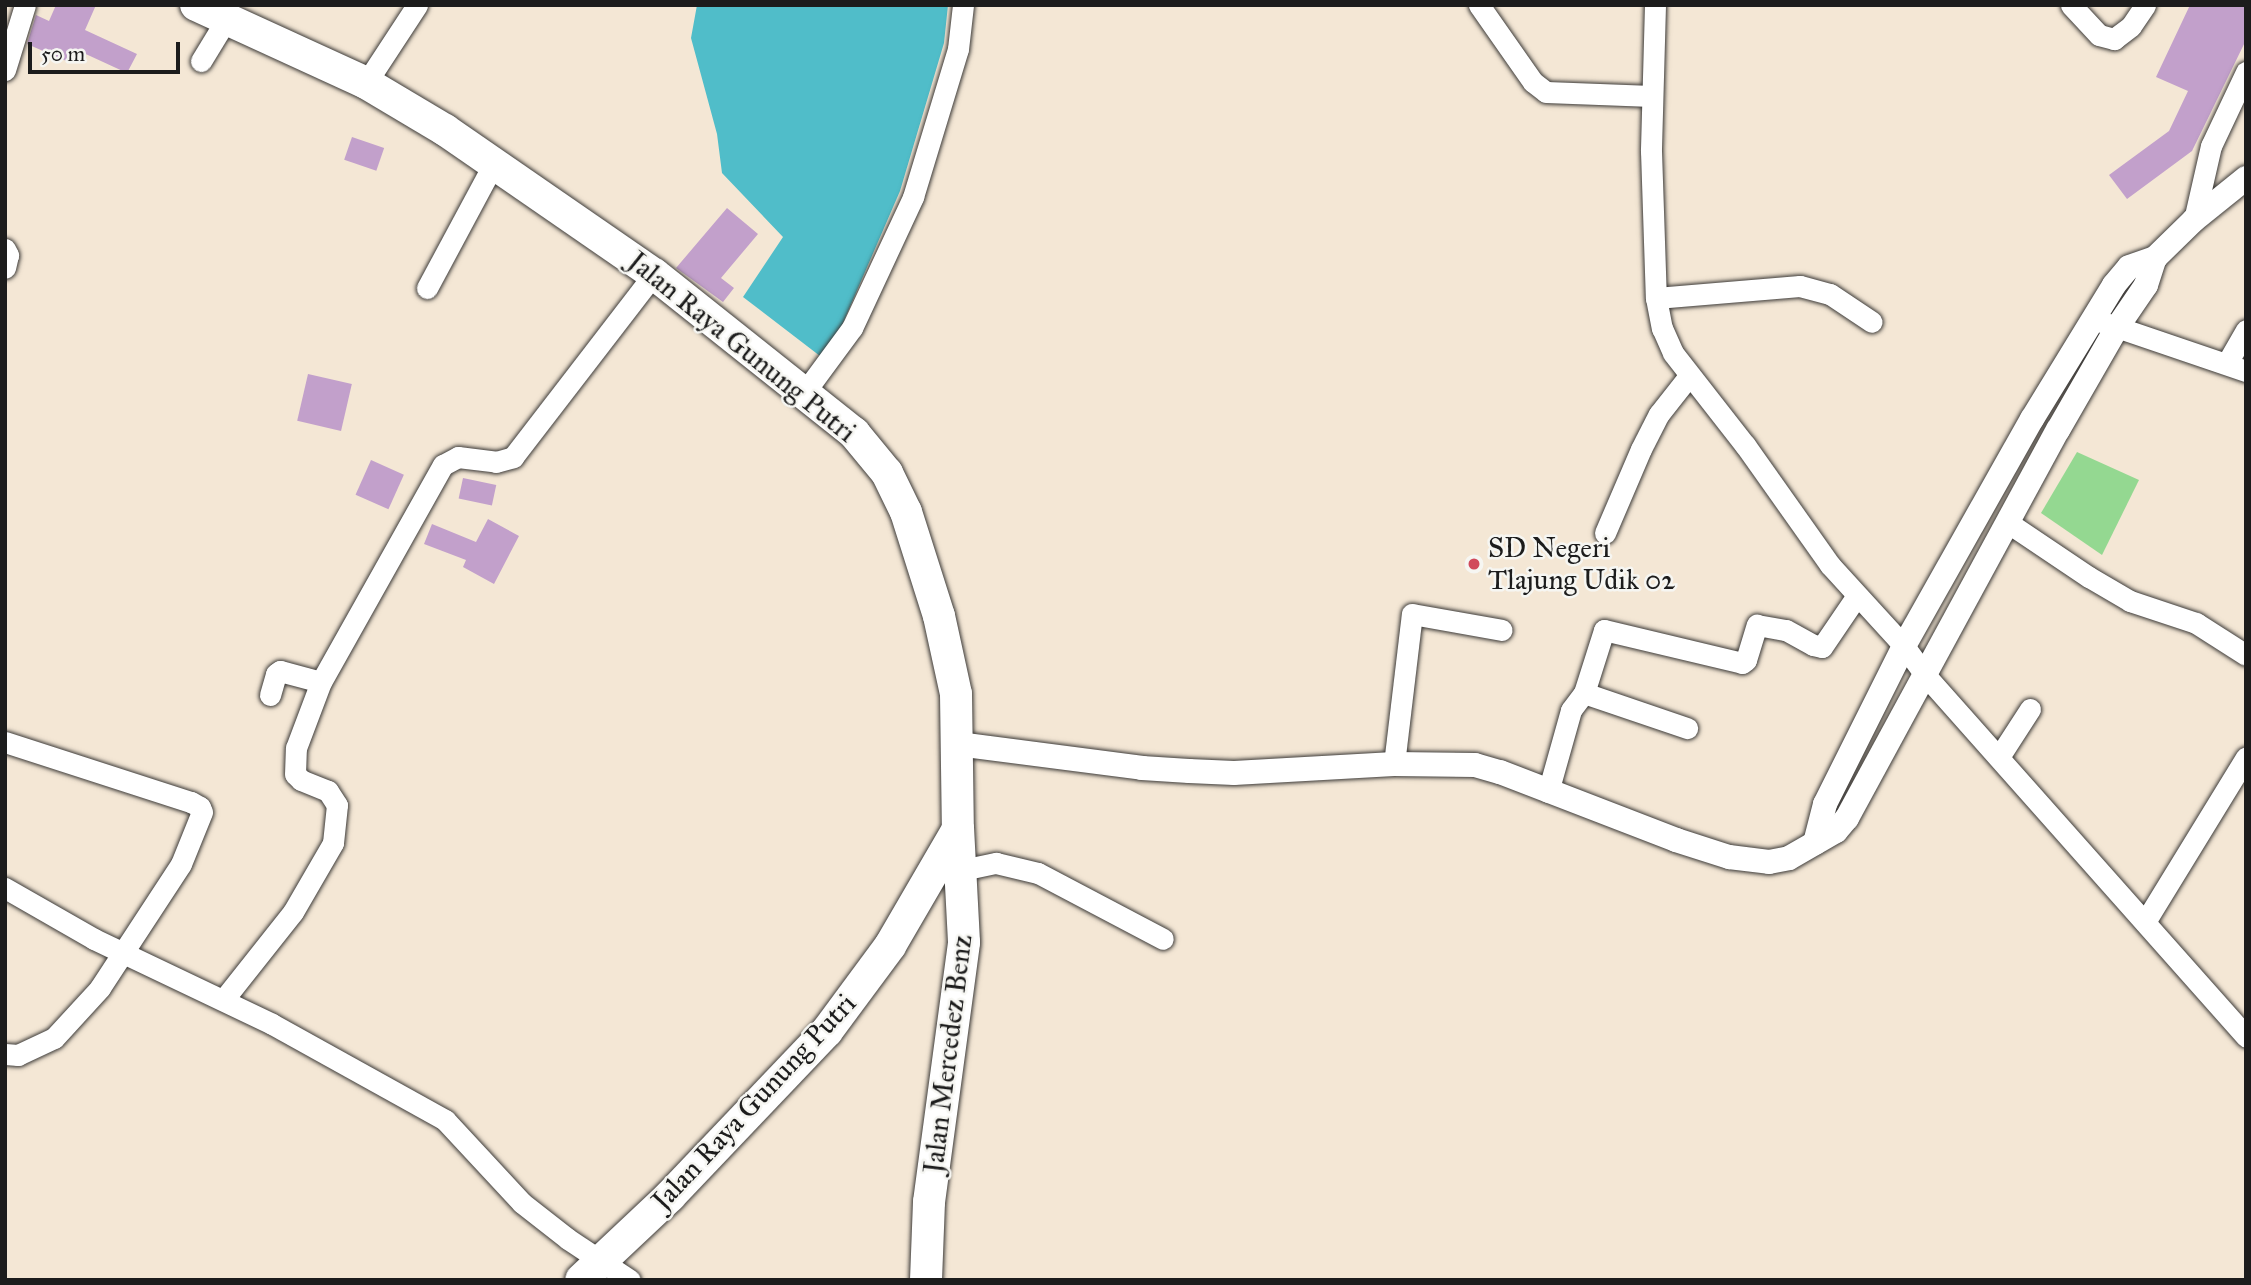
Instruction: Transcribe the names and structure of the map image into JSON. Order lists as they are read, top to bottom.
{
  "streets": {
    "main road": ["Jalan Raya Gunung Putri", "Jalan Mercedez Benz"]
  },
  "crossings": [
    ["Jalan Raya Gunung Putri", "Jalan Mercedez Benz"]
  ],
  "places": ["SD Negeri Tlajung Udik 02"],
  "scale_bar": "50 m"
}
